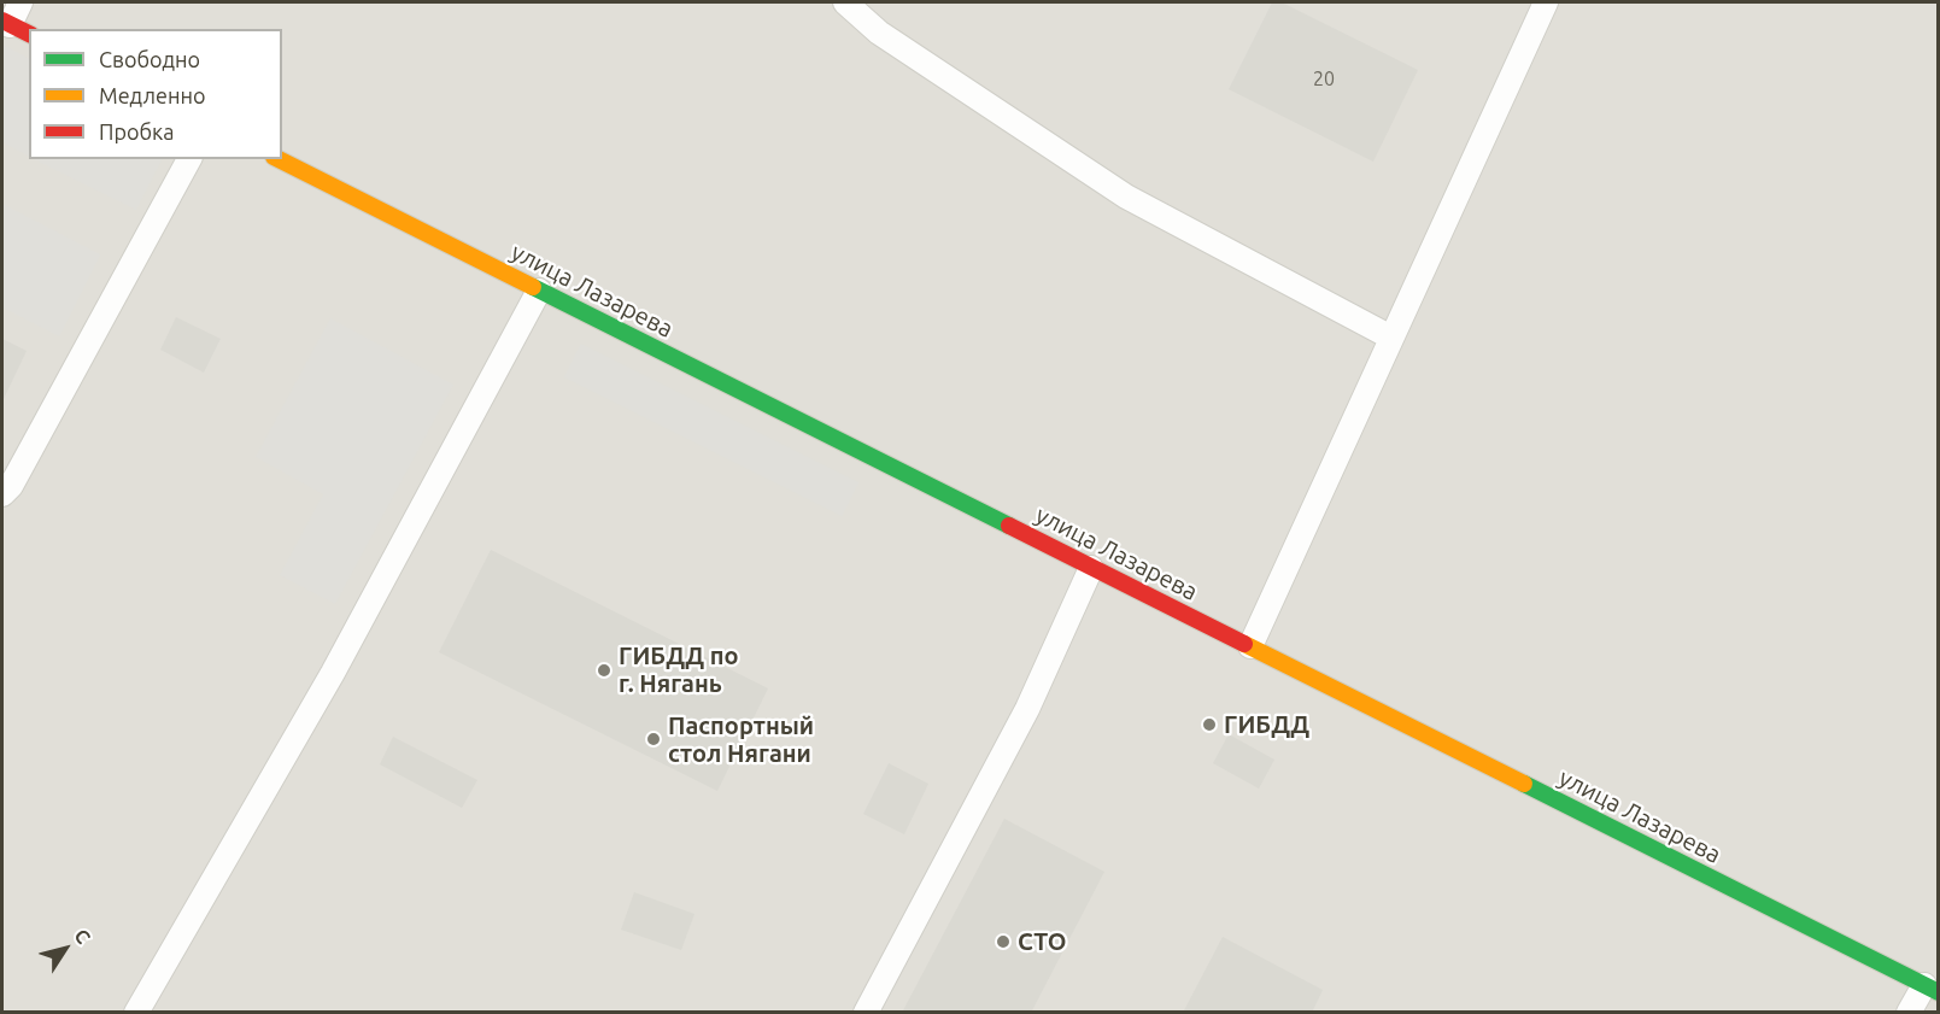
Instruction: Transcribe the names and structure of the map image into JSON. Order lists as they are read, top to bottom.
{
  "streets": {
    "main road": ["улица Лазарева"]
  },
  "places": [
    "ГИБДД по г. Нягань",
    "ГИБДД",
    "Паспортный стол Нягани",
    "СТО"
  ],
  "house_numbers": ["20"],
  "legend": ["Свободно", "Медленно", "Пробка"],
  "north": "top right"
}
